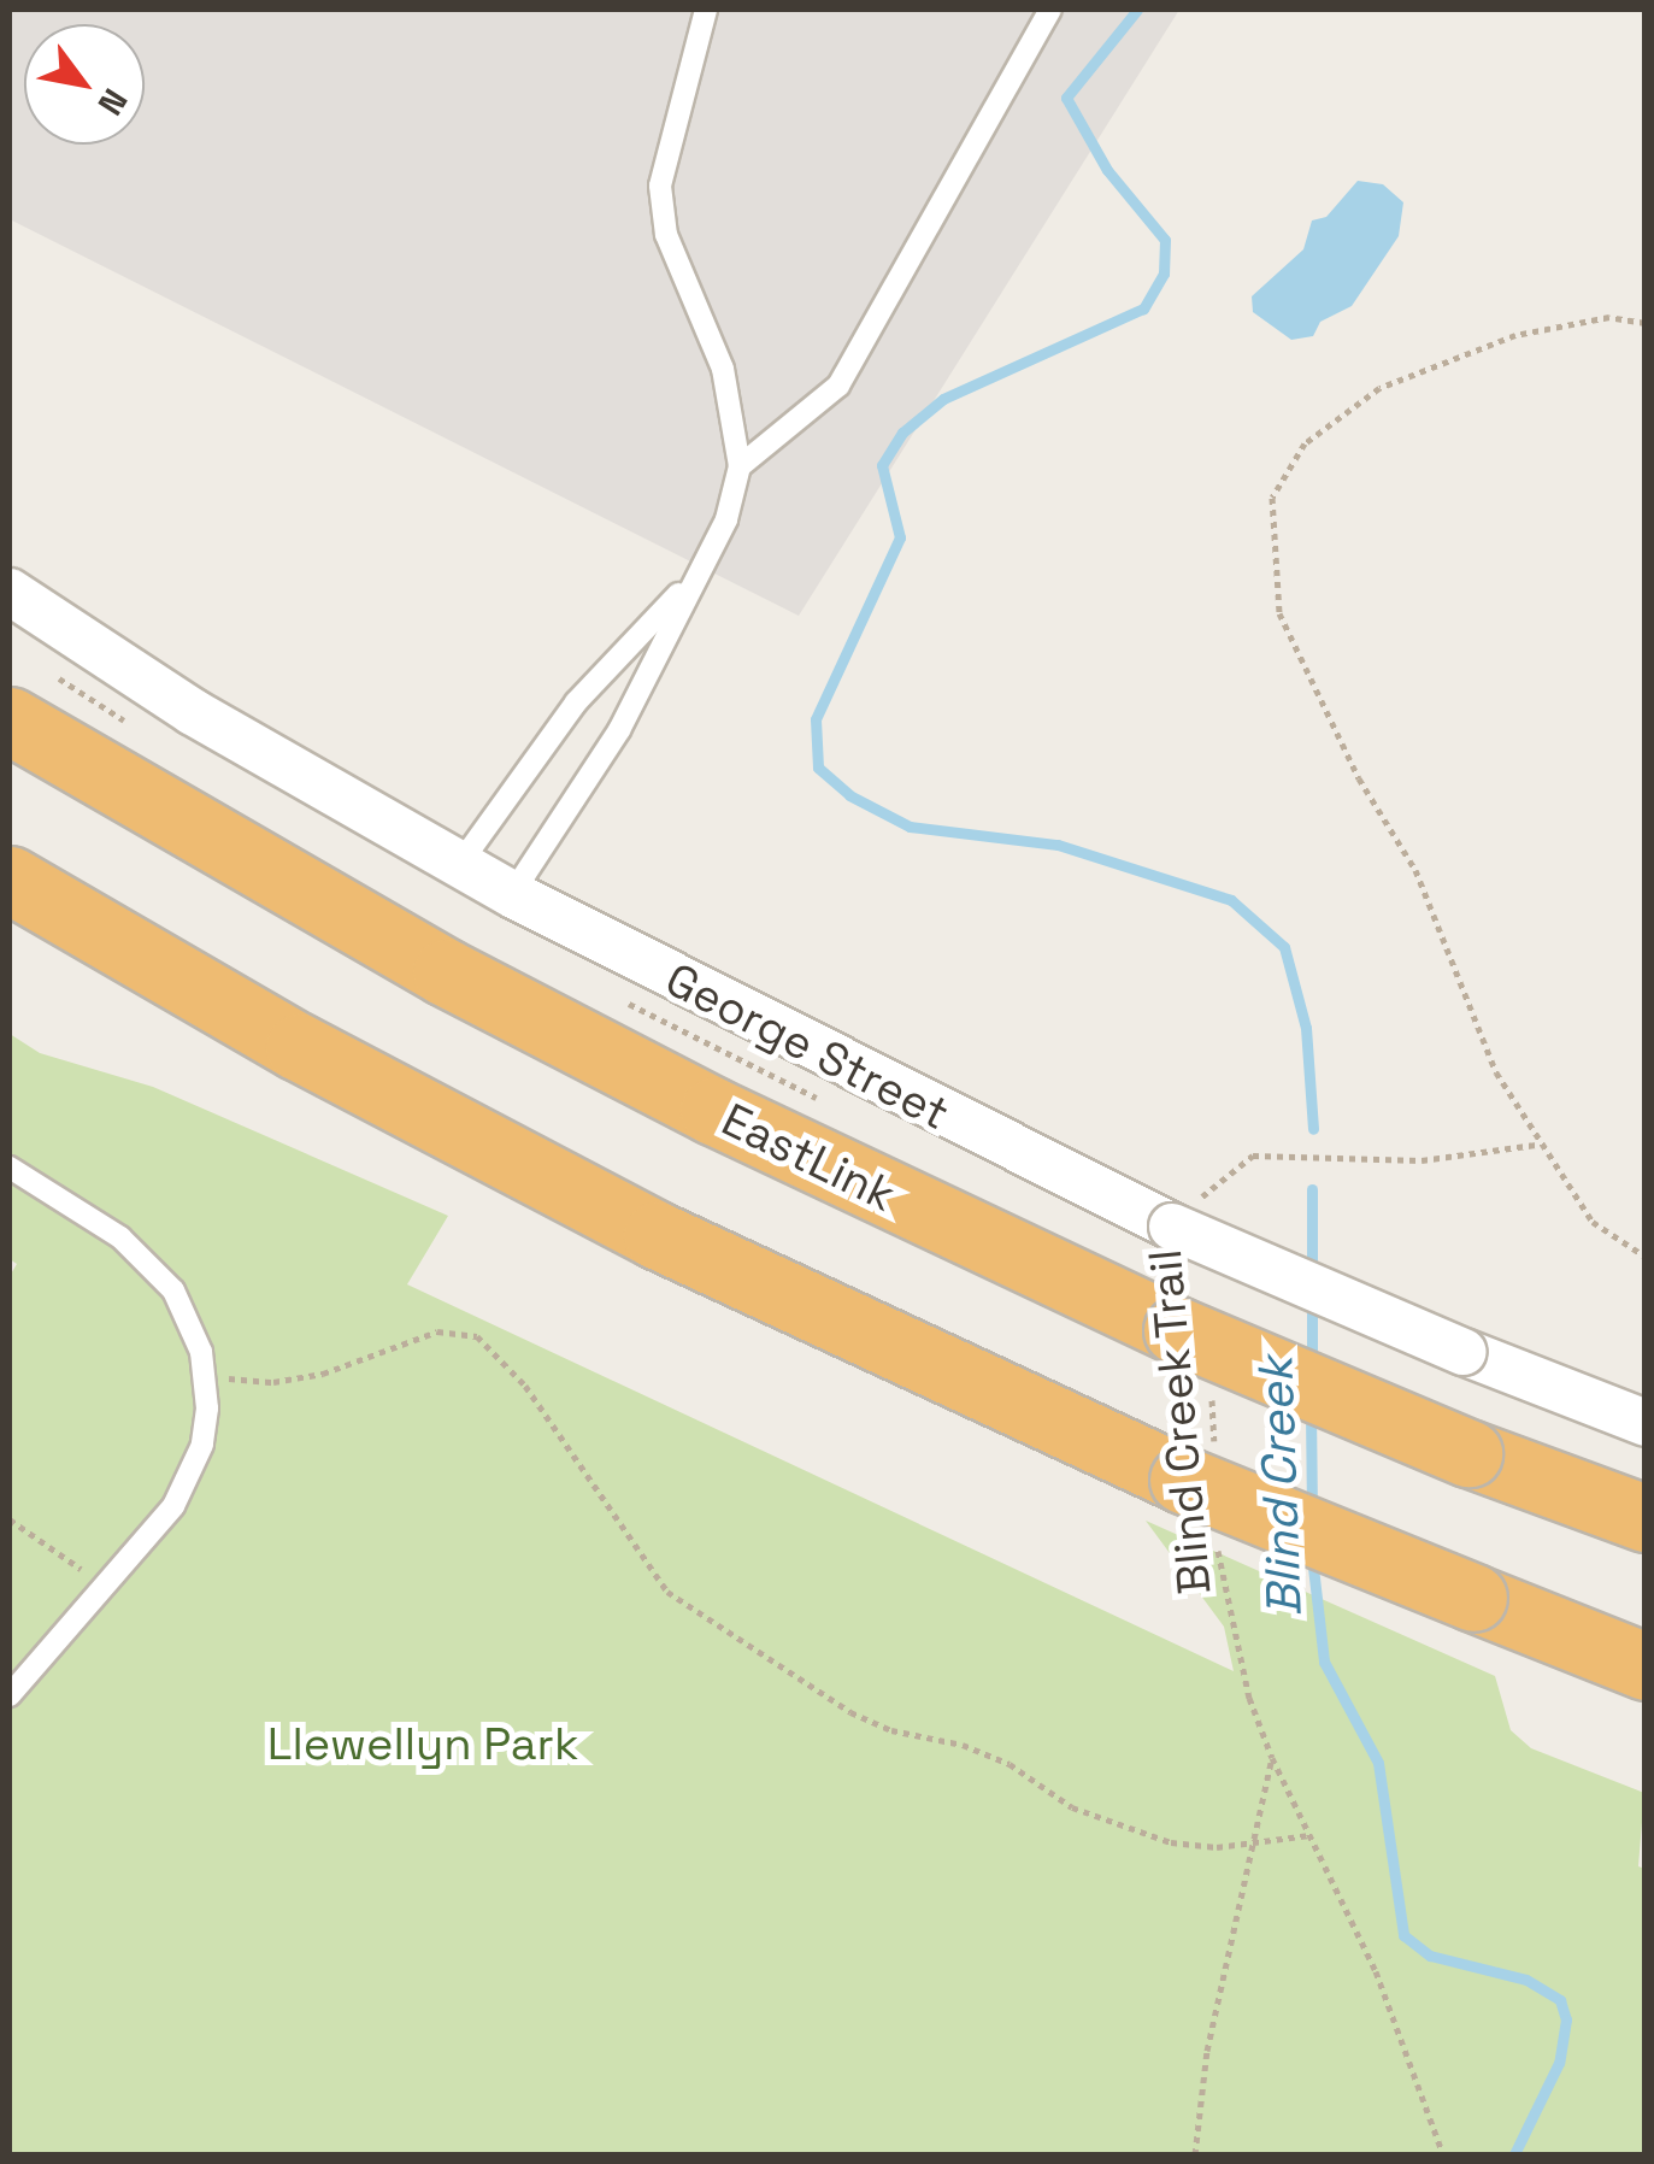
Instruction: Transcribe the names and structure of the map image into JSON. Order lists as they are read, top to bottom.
{
  "streets": {
    "highway": ["EastLink"],
    "street": ["George Street"],
    "path": ["Blind Creek Trail"]
  },
  "crossings": [
    ["George Street", "Blind Creek Trail"],
    ["EastLink", "Blind Creek Trail"]
  ],
  "water": ["Blind Creek"],
  "parks": ["Llewellyn Park"],
  "north": "bottom right"
}
